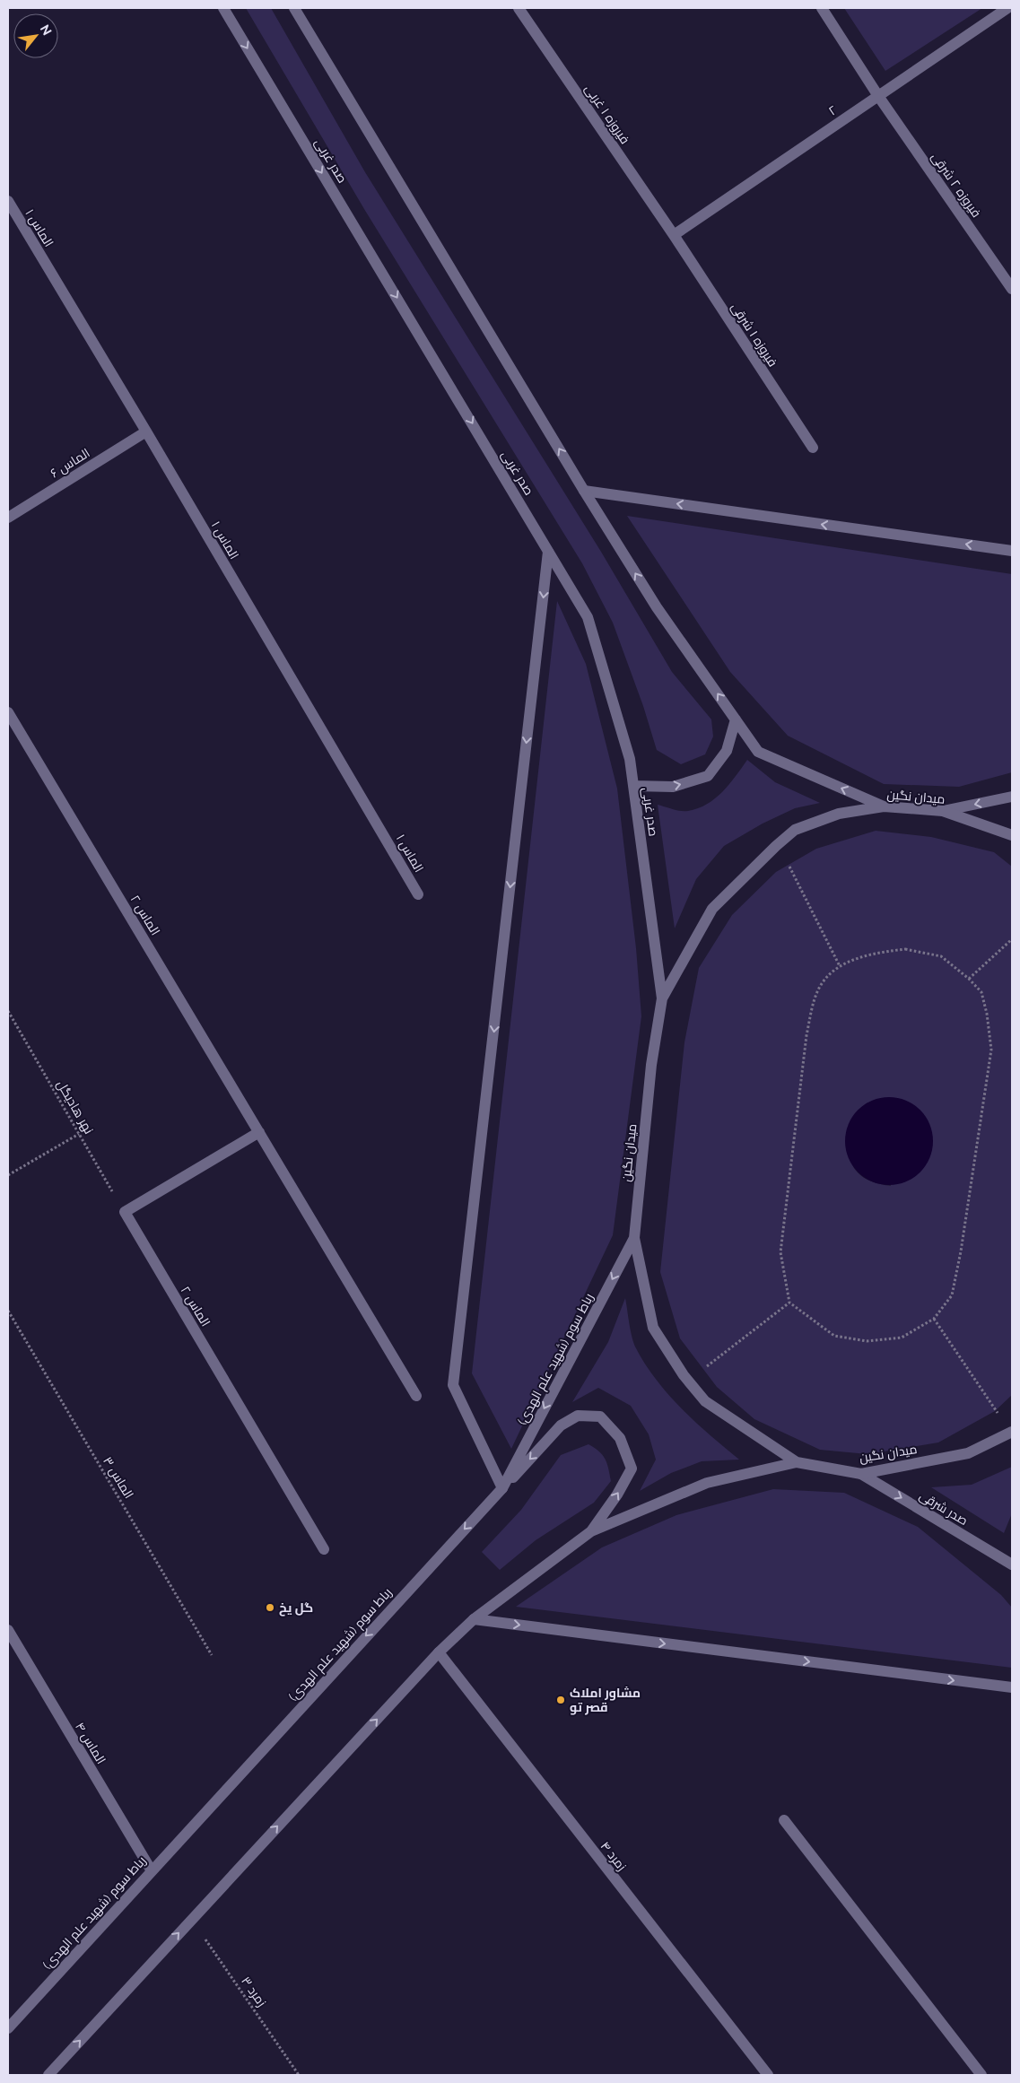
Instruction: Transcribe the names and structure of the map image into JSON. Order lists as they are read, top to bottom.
{
  "streets": {
    "street": [
      "۲",
      "فیروزه ۱ غربی",
      "صدر غربی",
      "فیروزه ۲ شرقی",
      "الماس ۱",
      "فیروزه ۱ شرقی",
      "الماس ۶",
      "میدان نگین",
      "الماس ۲",
      "رباط سوم (شهید علم الهدی)",
      "صدر شرقی",
      "الماس ۴",
      "زمرد ۴"
    ],
    "path": ["نهر هادیگل", "الماس ۳", "زمرد ۳"]
  },
  "crossings": [
    ["۲", "فیروزه ۱ غربی"],
    ["۲", "فیروزه ۲ شرقی"],
    ["۲", "فیروزه ۱ شرقی"],
    ["فیروزه ۱ غربی", "فیروزه ۱ شرقی"],
    ["صدر غربی", "میدان نگین"],
    ["الماس ۱", "الماس ۶"],
    ["میدان نگین", "رباط سوم (شهید علم الهدی)"],
    ["میدان نگین", "صدر شرقی"],
    ["الماس ۲", "نهر هادیگل"],
    ["رباط سوم (شهید علم الهدی)", "الماس ۴"]
  ],
  "one_way": ["صدر شرقی"],
  "places": ["گل یخ", "مشاور املاک قصر تو"],
  "north": "top right"
}
